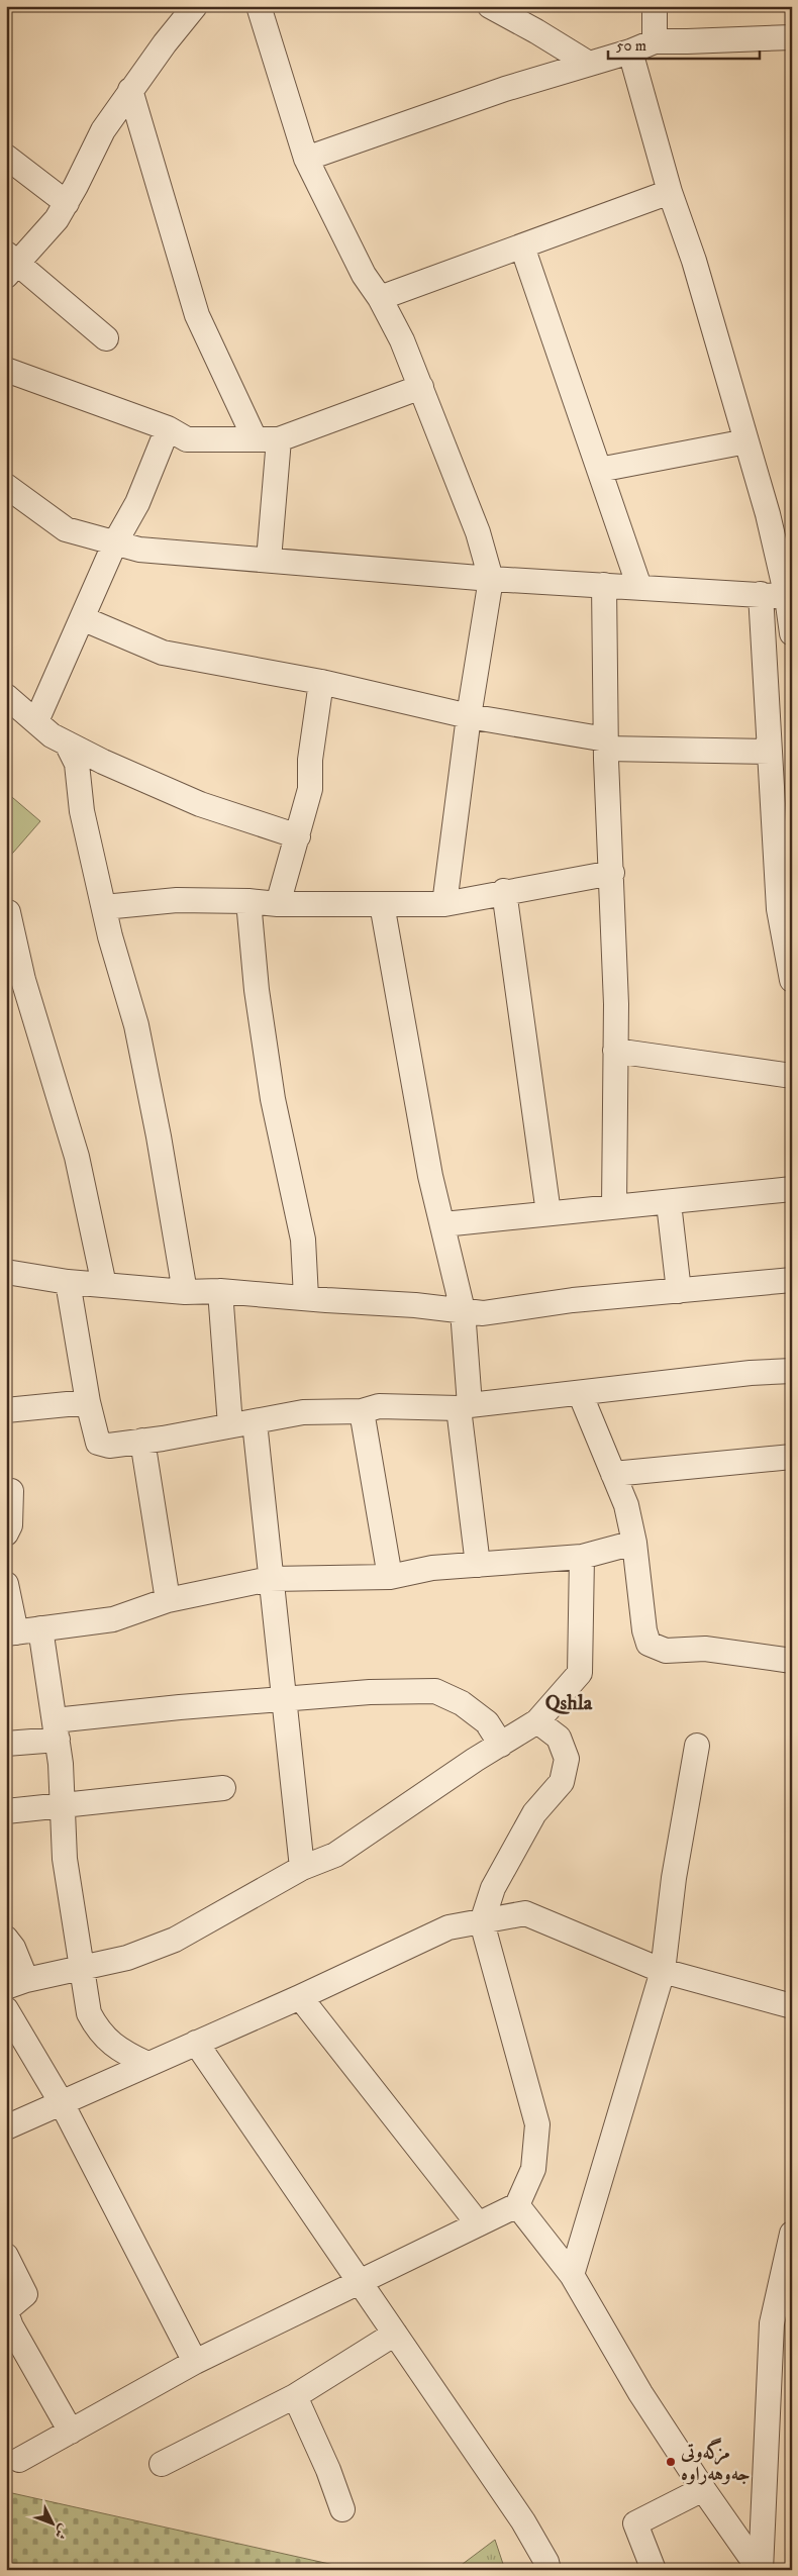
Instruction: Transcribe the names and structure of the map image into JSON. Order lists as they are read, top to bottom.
{
  "districts": ["Qshla"],
  "places": ["مزگه‌وتی جه‌وهه‌راوه"],
  "scale_bar": "50 m",
  "north": "bottom right"
}
